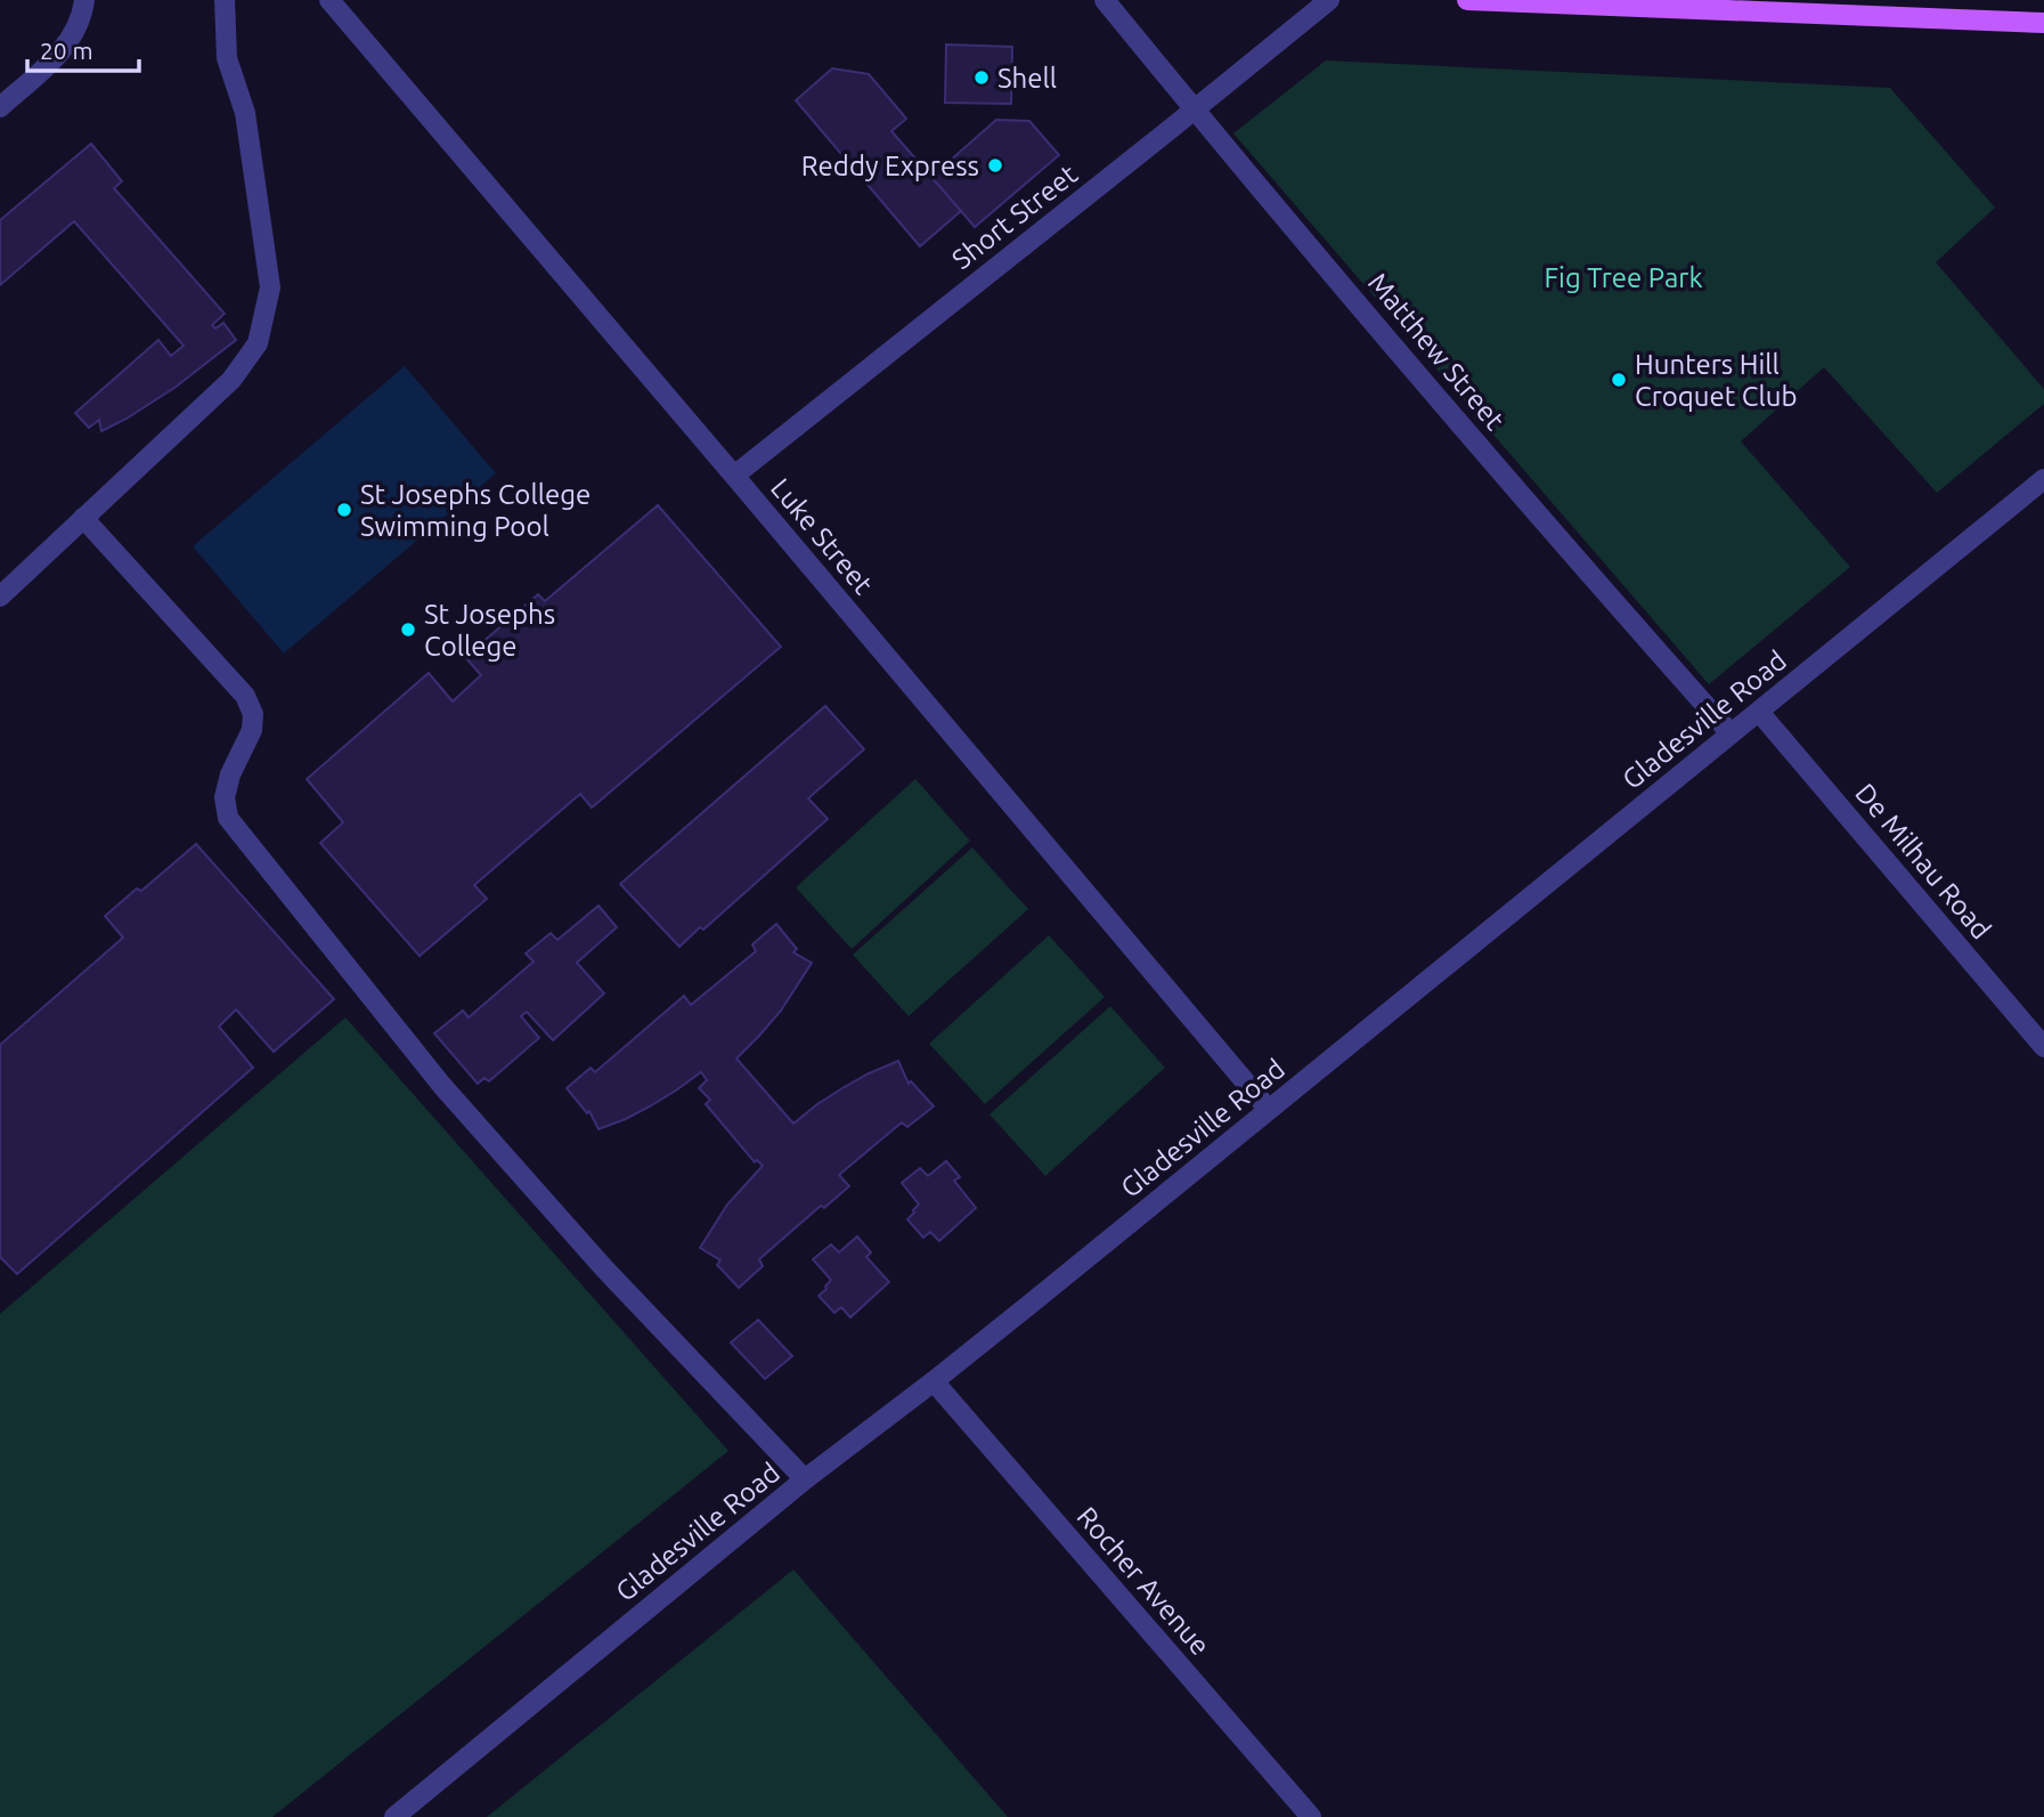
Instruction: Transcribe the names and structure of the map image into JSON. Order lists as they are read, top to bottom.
{
  "streets": {
    "street": [
      "Short Street",
      "Matthew Street",
      "Luke Street",
      "Gladesville Road",
      "De Milhau Road",
      "Rocher Avenue"
    ]
  },
  "crossings": [
    ["Short Street", "Matthew Street"],
    ["Short Street", "Luke Street"],
    ["Matthew Street", "Gladesville Road"],
    ["Luke Street", "Gladesville Road"],
    ["Gladesville Road", "De Milhau Road"],
    ["Gladesville Road", "Rocher Avenue"]
  ],
  "parks": ["Fig Tree Park"],
  "places": [
    "Shell",
    "Reddy Express",
    "Hunters Hill Croquet Club",
    "St Josephs College Swimming Pool",
    "St Josephs College"
  ],
  "scale_bar": "20 m"
}
